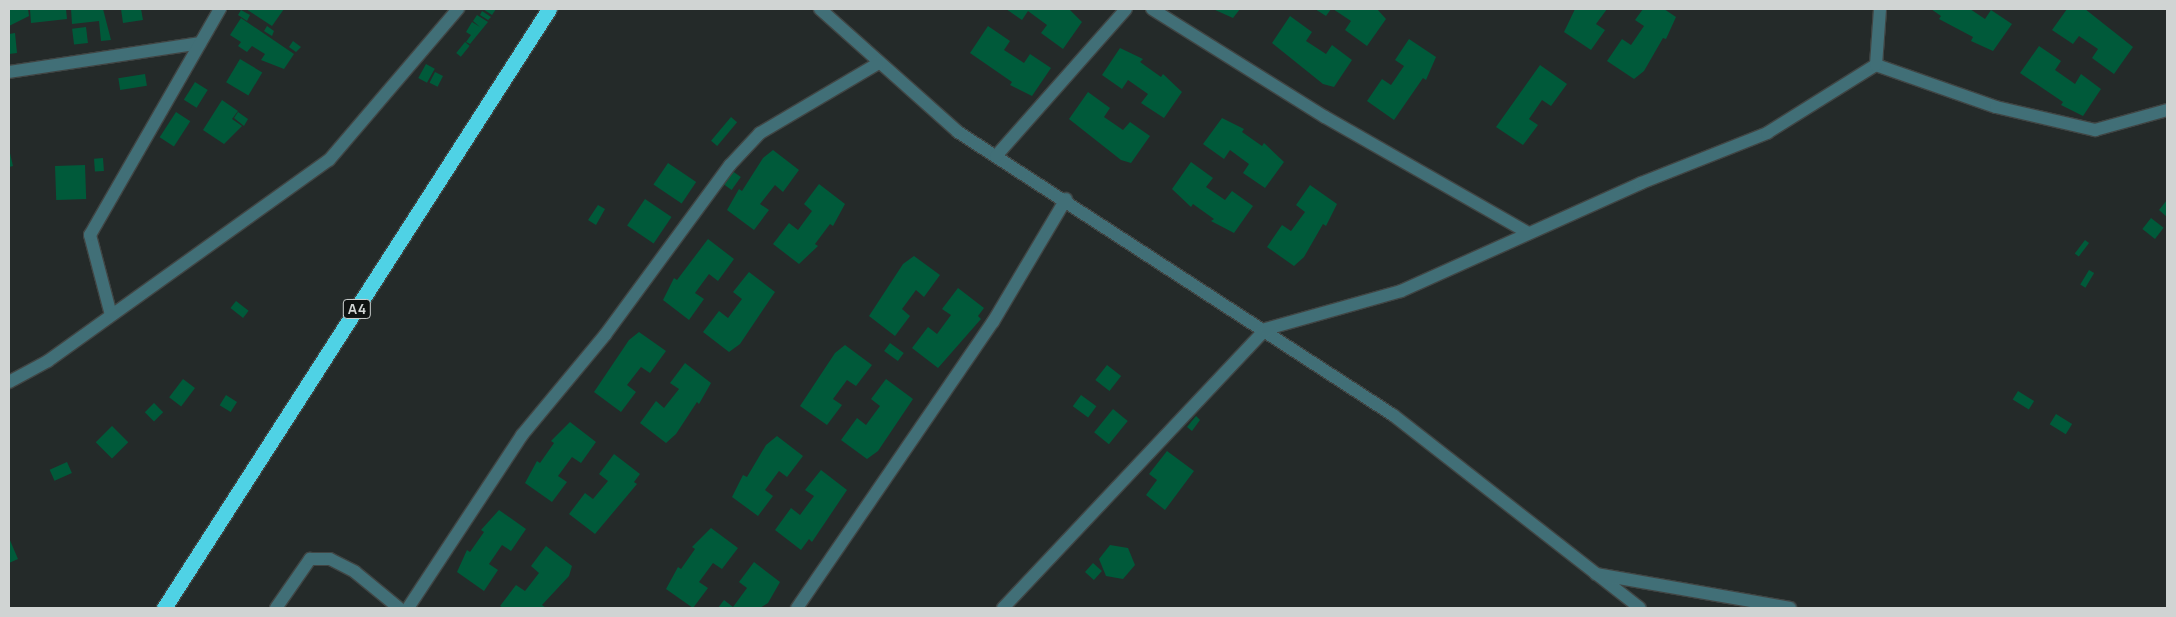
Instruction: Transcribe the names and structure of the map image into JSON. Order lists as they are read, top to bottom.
{
  "streets": {
    "highway": ["A4"]
  }
}
